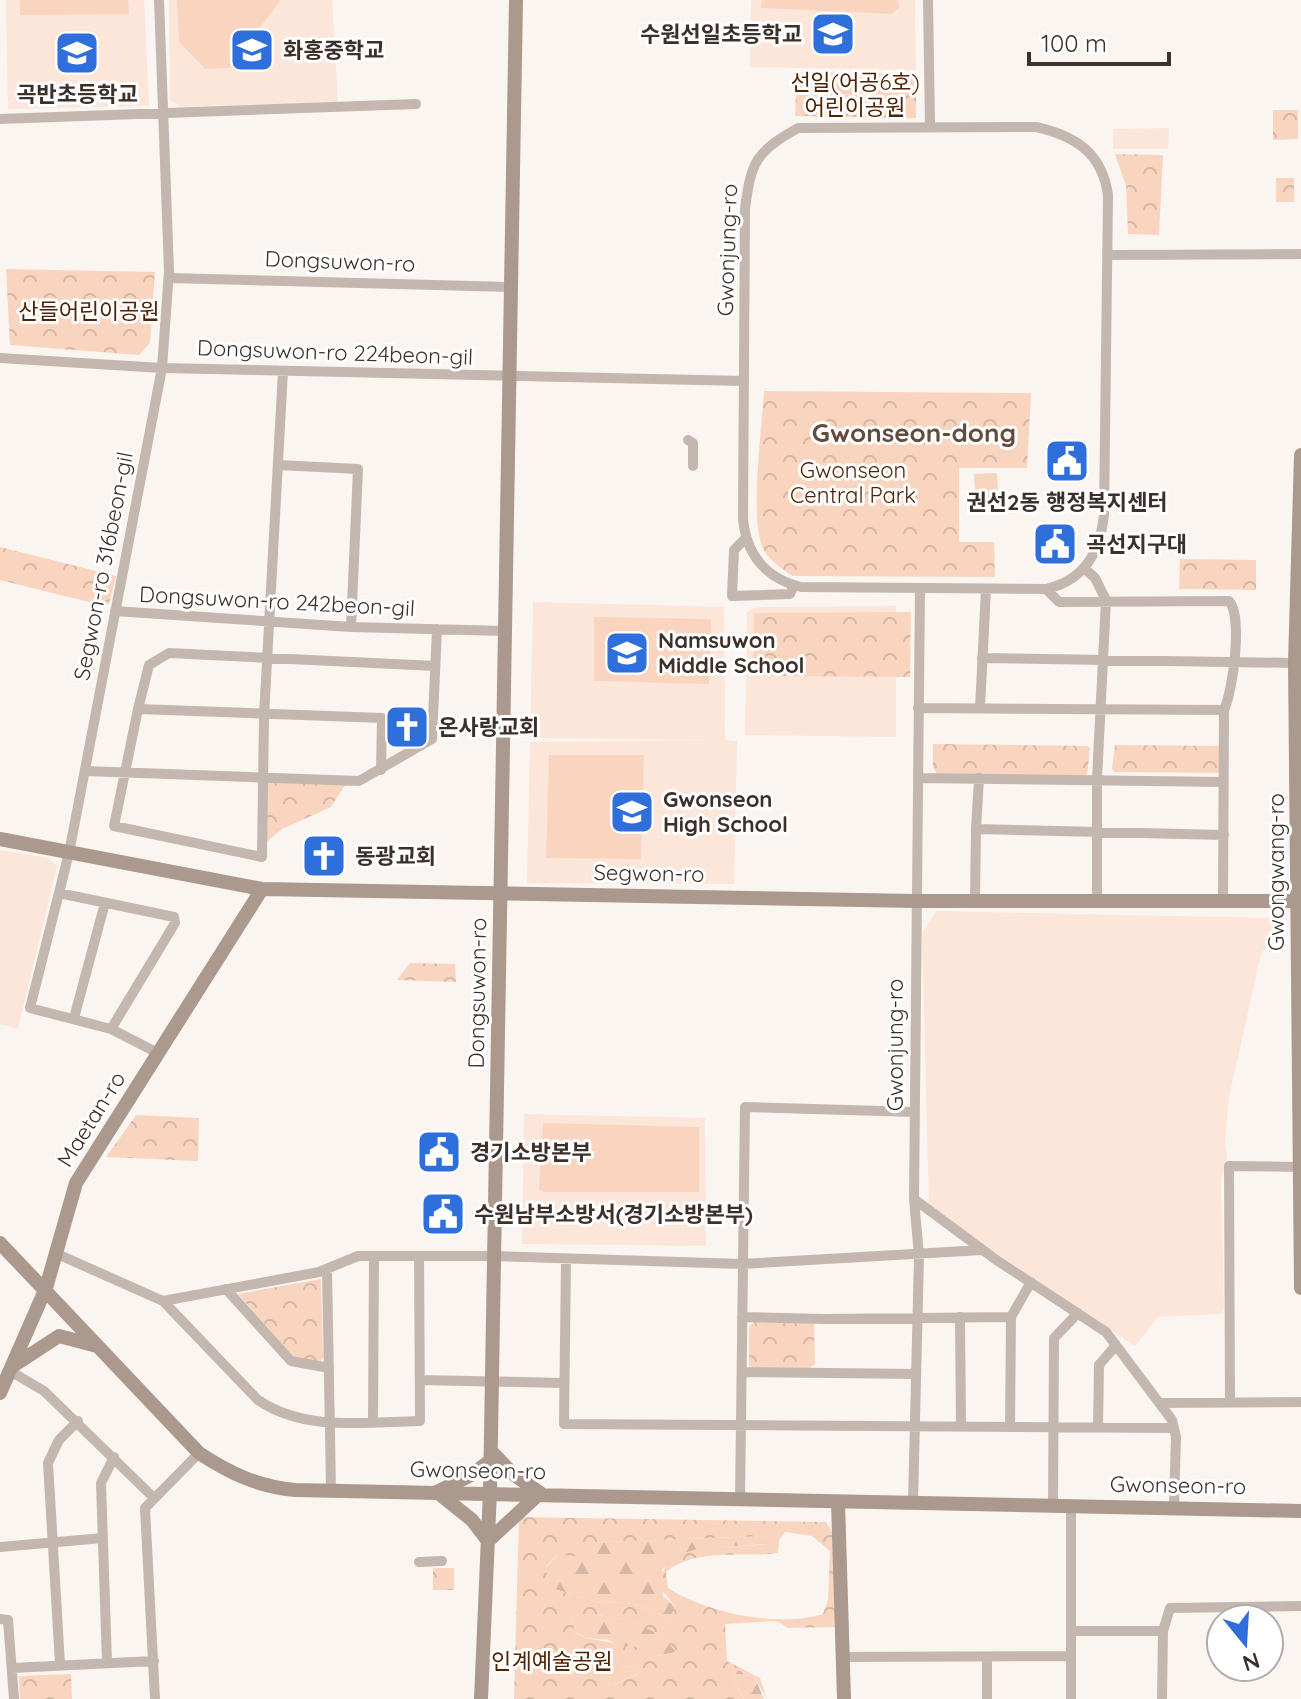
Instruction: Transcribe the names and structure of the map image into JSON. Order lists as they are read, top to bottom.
{
  "streets": {
    "street": [
      "Gwonjung-ro",
      "Dongsuwon-ro",
      "Dongsuwon-ro 224beon-gil",
      "Segwon-ro 316beon-gil",
      "Dongsuwon-ro 242beon-gil",
      "Gwongwang-ro",
      "Segwon-ro",
      "Maetan-ro",
      "Gwonseon-ro"
    ]
  },
  "crossings": [
    ["Gwonjung-ro", "Dongsuwon-ro 224beon-gil"],
    ["Gwonjung-ro", "Segwon-ro"],
    ["Gwonjung-ro", "Gwonseon-ro"],
    ["Dongsuwon-ro", "Dongsuwon-ro 224beon-gil"],
    ["Dongsuwon-ro", "Segwon-ro 316beon-gil"],
    ["Dongsuwon-ro", "Dongsuwon-ro 242beon-gil"],
    ["Dongsuwon-ro", "Segwon-ro"],
    ["Dongsuwon-ro", "Gwonseon-ro"],
    ["Dongsuwon-ro 224beon-gil", "Segwon-ro 316beon-gil"],
    ["Segwon-ro 316beon-gil", "Dongsuwon-ro 242beon-gil"],
    ["Segwon-ro 316beon-gil", "Segwon-ro"],
    ["Gwongwang-ro", "Segwon-ro"],
    ["Segwon-ro", "Maetan-ro"],
    ["Maetan-ro", "Gwonseon-ro"]
  ],
  "districts": ["Gwonseon-dong"],
  "parks": [
    "선일(어공6호) 어린이공원",
    "산들어린이공원",
    "Gwonseon Central Park",
    "인계예술공원"
  ],
  "places": {
    "school or university": [
      "수원선일초등학교",
      "화홍중학교",
      "곡반초등학교",
      "Namsuwon Middle School",
      "Gwonseon High School"
    ],
    "public building": [
      "권선2동 행정복지센터",
      "곡선지구대",
      "경기소방본부",
      "수원남부소방서(경기소방본부)"
    ],
    "church": ["온사랑교회", "동광교회"]
  },
  "scale_bar": "100 m",
  "north": "bottom"
}
